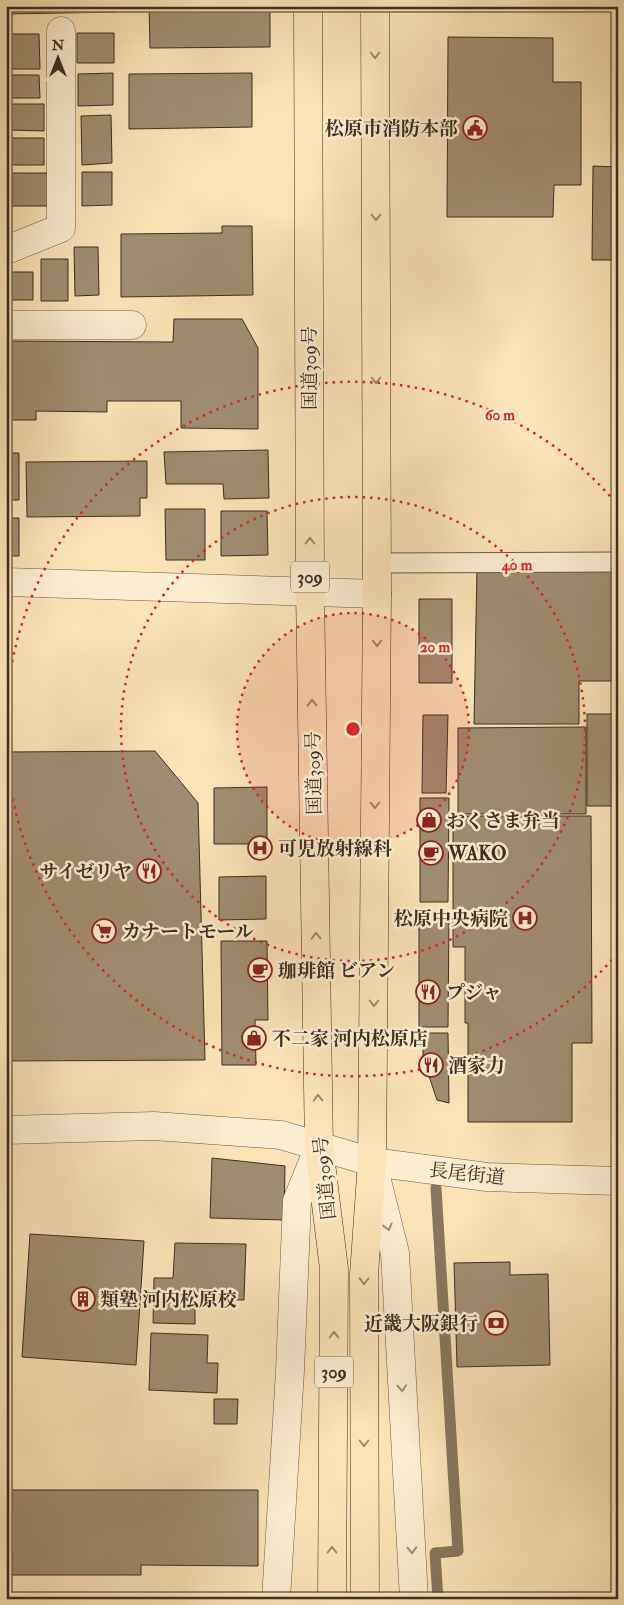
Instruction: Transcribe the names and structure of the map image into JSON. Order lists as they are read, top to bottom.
{
  "streets": {
    "highway": ["国道309号", "309"],
    "street": ["長尾街道"]
  },
  "crossings": [
    ["国道309号", "長尾街道"],
    ["309", "長尾街道"]
  ],
  "places": {
    "public building": ["松原市消防本部"],
    "shop": ["おくさま弁当", "不二家 河内松原店"],
    "hospital": ["可児放射線科", "松原中央病院"],
    "cafe": ["WAKO", "珈琲館 ビアン"],
    "restaurant": ["サイゼリヤ", "プジャ", "酒家力"],
    "supermarket": ["カナートモール"],
    "building": ["類塾 河内松原校"],
    "bank": ["近畿大阪銀行"]
  },
  "north": "top",
  "rings": ["60 m", "40 m", "20 m"]
}
